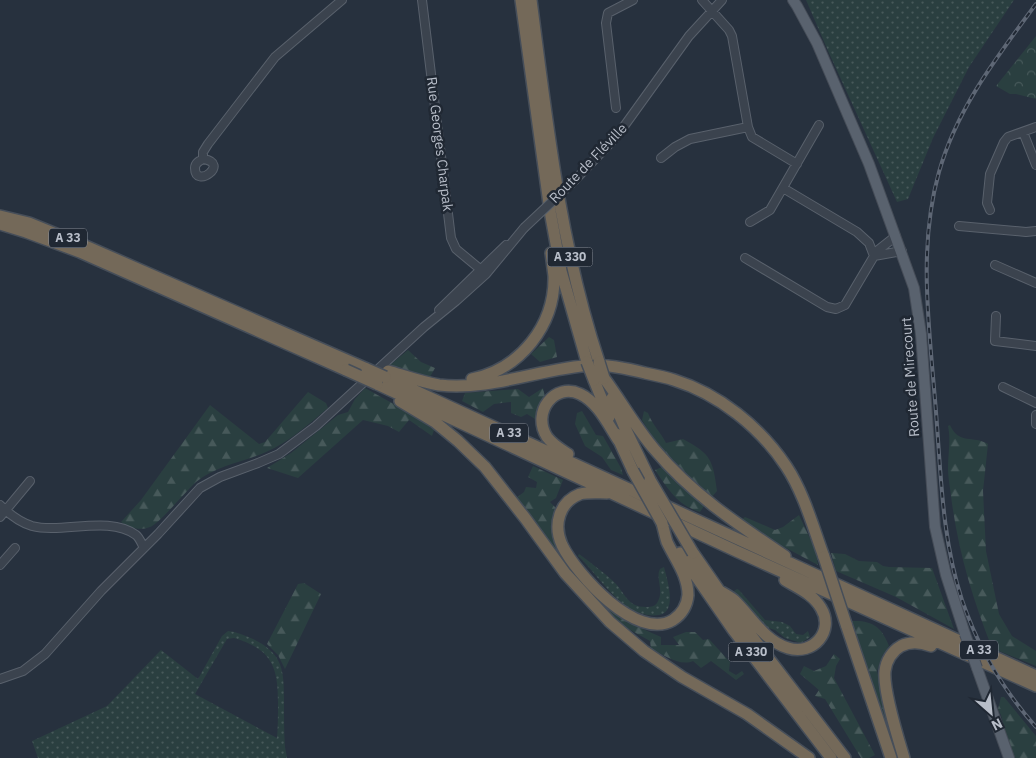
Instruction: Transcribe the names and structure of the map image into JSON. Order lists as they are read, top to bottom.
{
  "streets": {
    "highway": ["A 33", "A 330"],
    "main road": ["Route de Mirecourt"],
    "street": ["Rue Georges Charpak", "Route de Fléville"]
  },
  "crossings": [
    ["Rue Georges Charpak", "Route de Fléville"]
  ],
  "north": "bottom right"
}
